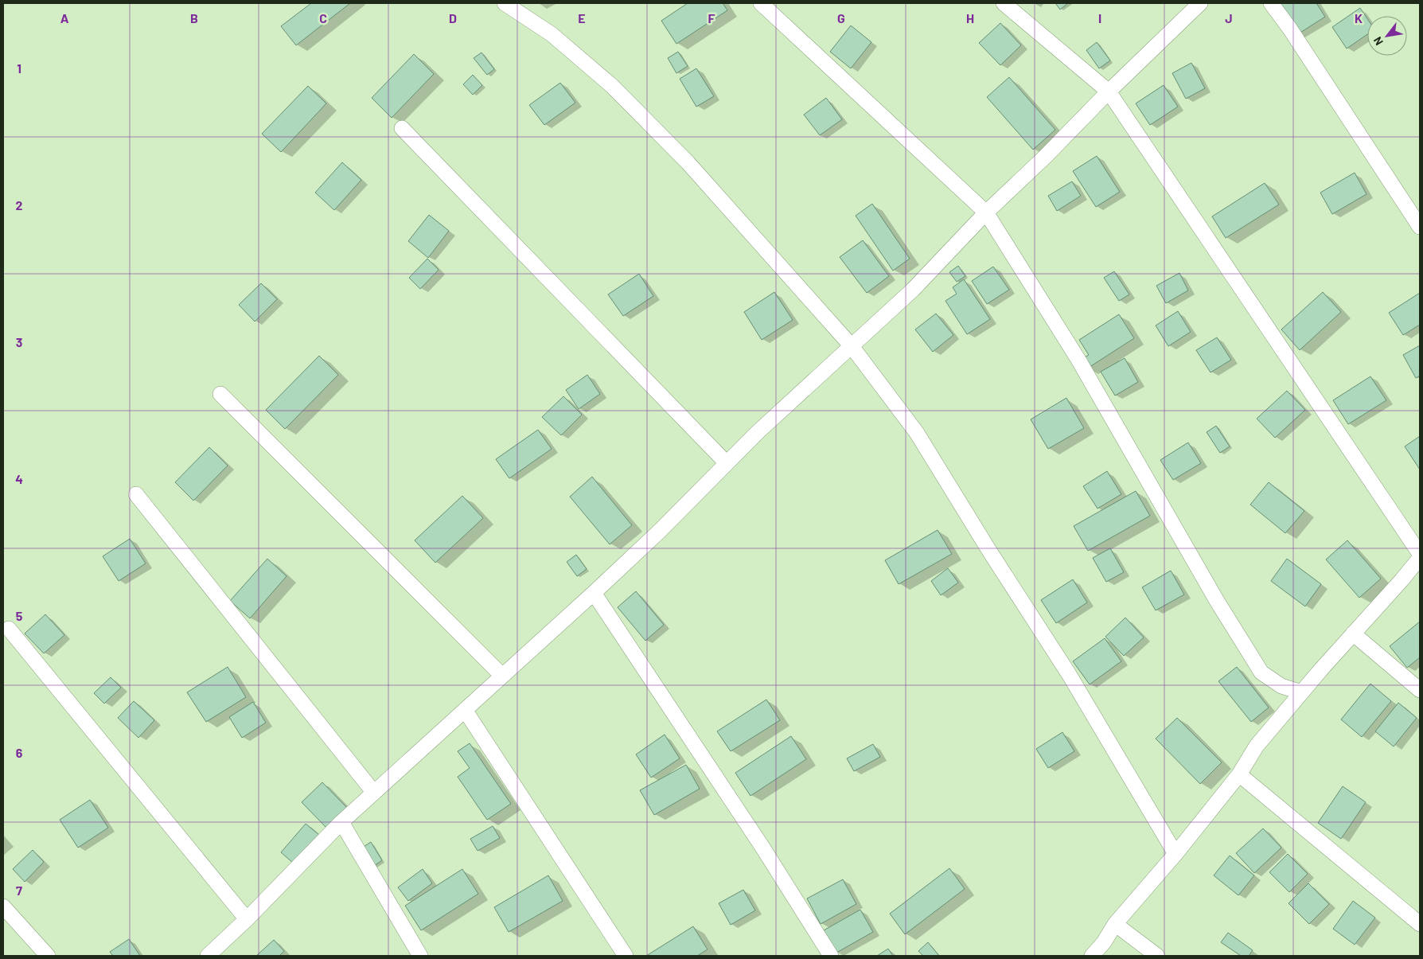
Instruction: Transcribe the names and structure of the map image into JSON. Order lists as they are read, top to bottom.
{
  "north": "bottom left",
  "grid": {
    "columns": [
      "A",
      "B",
      "C",
      "D",
      "E",
      "F",
      "G",
      "H",
      "I",
      "J",
      "K"
    ],
    "rows": [
      "1",
      "2",
      "3",
      "4",
      "5",
      "6",
      "7"
    ]
  }
}
